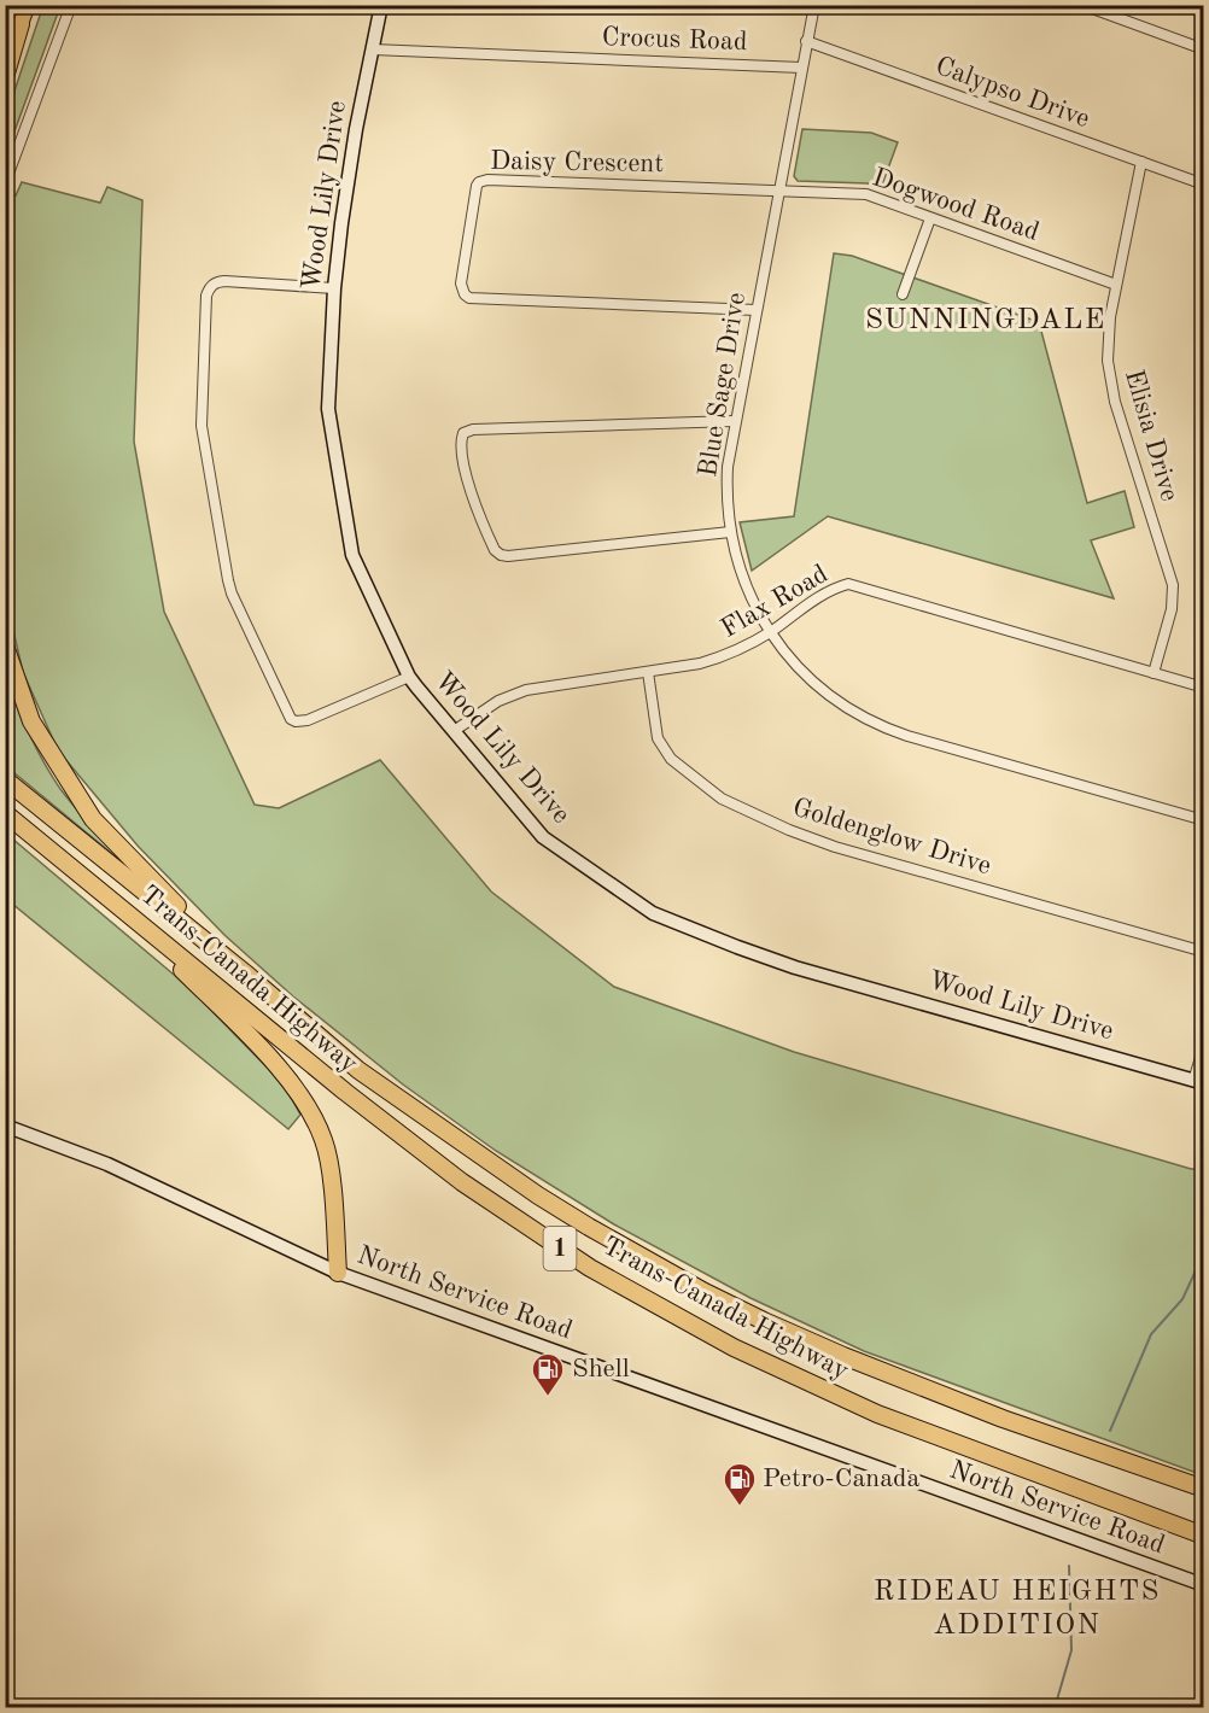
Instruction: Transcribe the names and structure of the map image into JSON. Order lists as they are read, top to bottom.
{
  "streets": {
    "highway": ["Trans-Canada Highway", "1"],
    "street": [
      "Crocus Road",
      "Calypso Drive",
      "Daisy Crescent",
      "Wood Lily Drive",
      "Dogwood Road",
      "Blue Sage Drive",
      "Elisia Drive",
      "Flax Road",
      "Goldenglow Drive",
      "North Service Road"
    ]
  },
  "crossings": [
    ["Crocus Road", "Wood Lily Drive"],
    ["Crocus Road", "Blue Sage Drive"],
    ["Calypso Drive", "Blue Sage Drive"],
    ["Calypso Drive", "Elisia Drive"],
    ["Daisy Crescent", "Dogwood Road"],
    ["Daisy Crescent", "Blue Sage Drive"],
    ["Wood Lily Drive", "Flax Road"],
    ["Dogwood Road", "Blue Sage Drive"],
    ["Dogwood Road", "Elisia Drive"],
    ["Blue Sage Drive", "Flax Road"],
    ["Elisia Drive", "Flax Road"],
    ["Flax Road", "Goldenglow Drive"]
  ],
  "districts": ["SUNNINGDALE", "RIDEAU HEIGHTS ADDITION"],
  "places": {
    "fuel station": ["Shell", "Petro-Canada"]
  }
}
